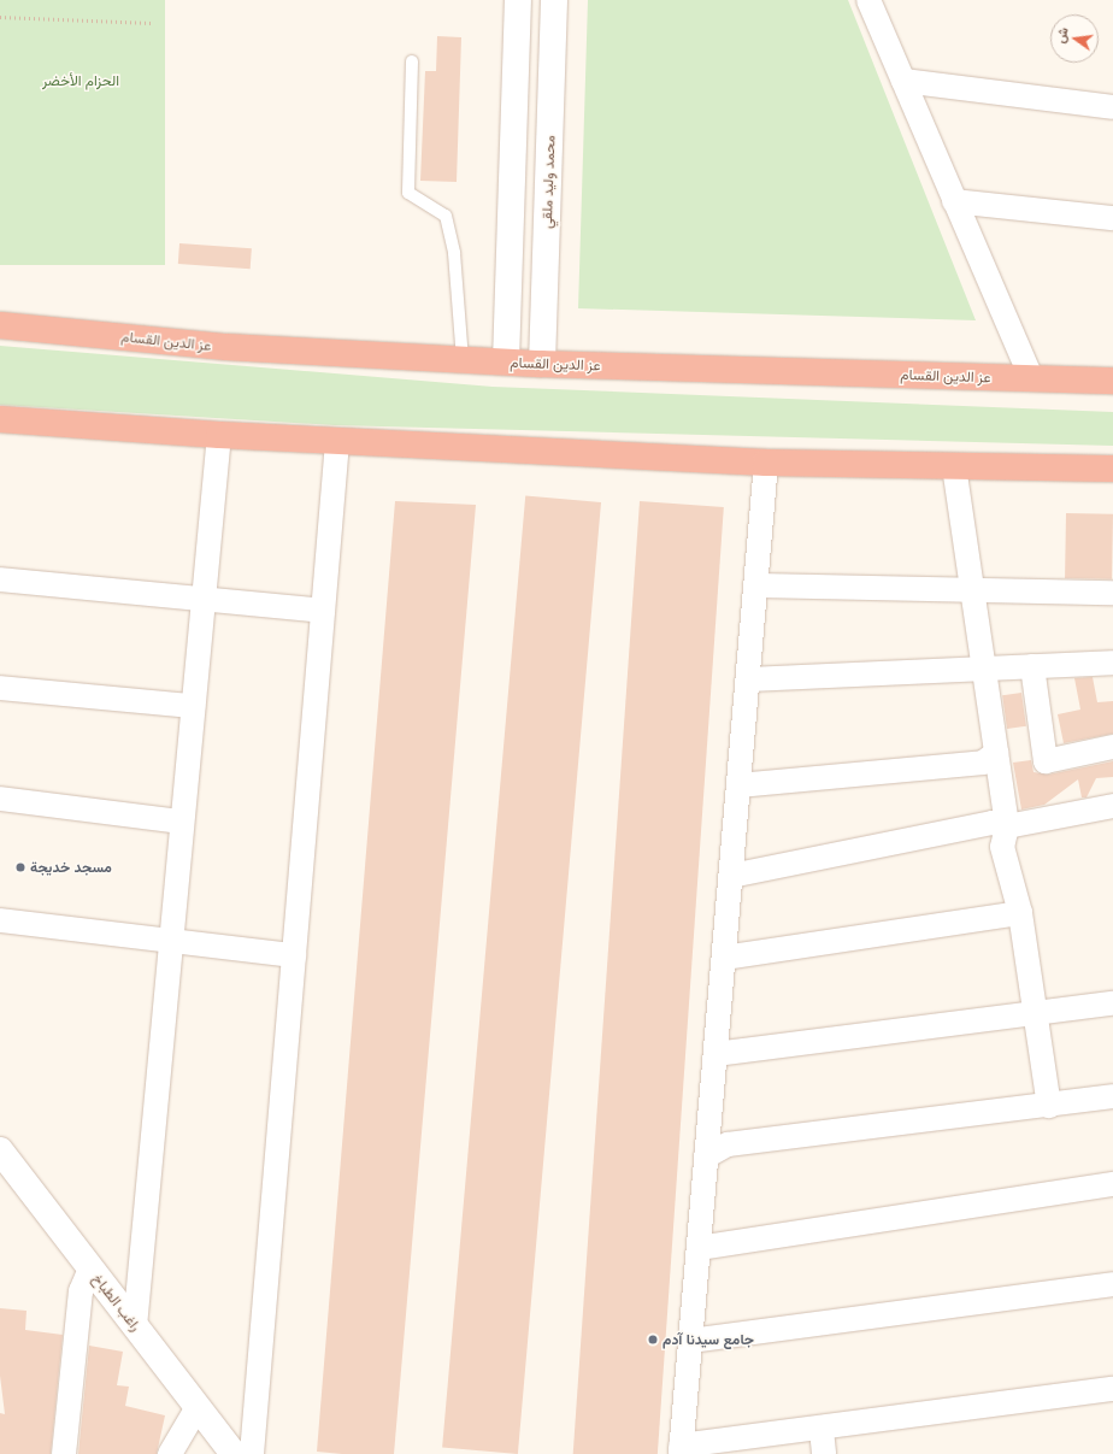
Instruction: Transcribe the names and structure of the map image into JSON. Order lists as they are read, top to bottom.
{
  "streets": {
    "highway": ["عز الدين القسام"],
    "street": ["محمد وليد ملقي", "راغب الطباخ"]
  },
  "crossings": [
    ["محمد وليد ملقي", "عز الدين القسام"]
  ],
  "parks": ["الحزام الأخضر"],
  "places": ["مسجد خديجة", "جامع سيدنا آدم"],
  "north": "left"
}
